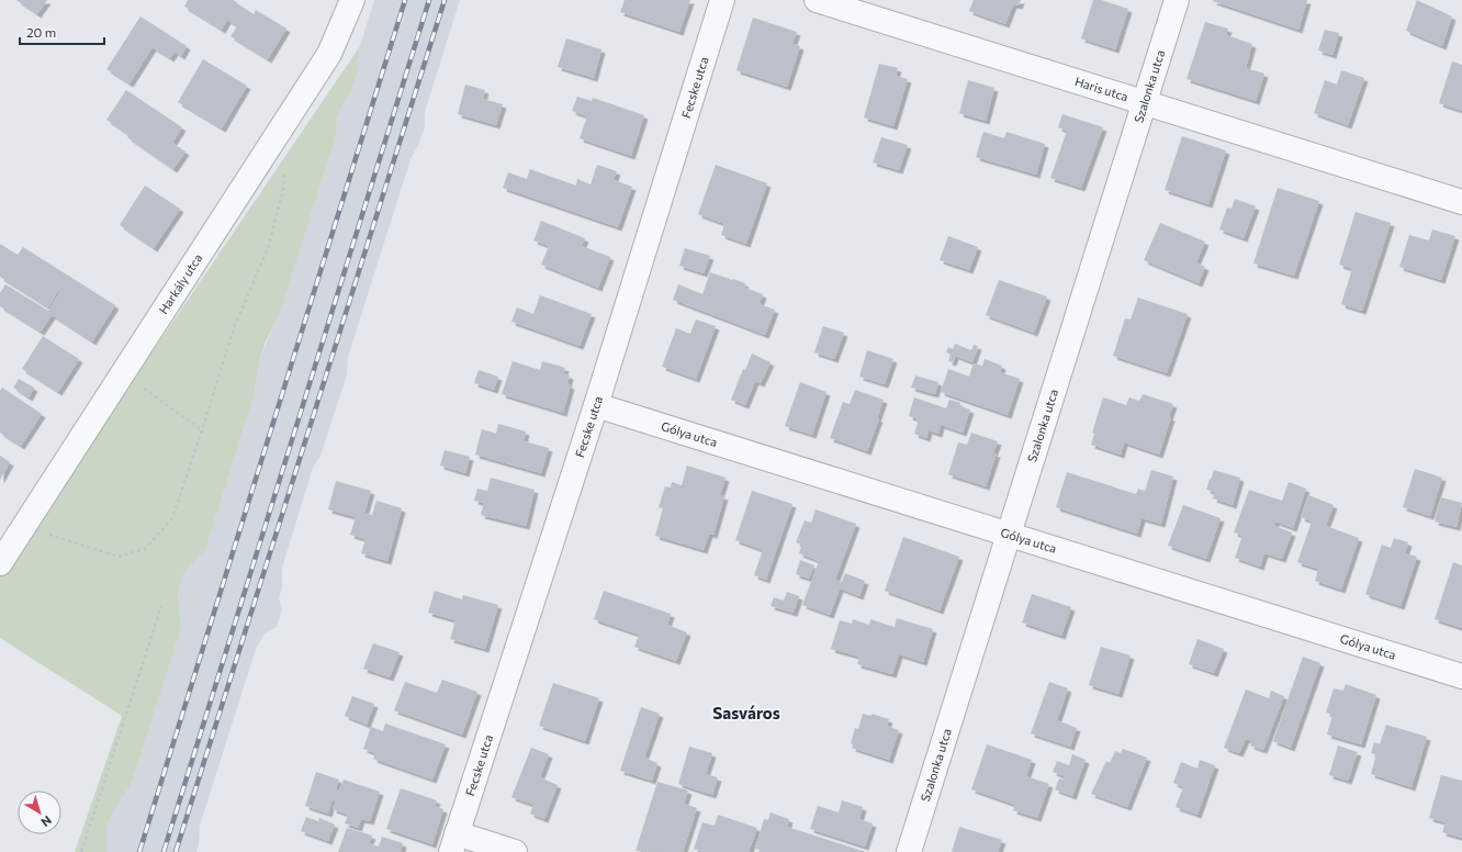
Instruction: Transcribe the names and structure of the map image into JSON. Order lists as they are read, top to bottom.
{
  "streets": {
    "street": [
      "Fecske utca",
      "Szalonka utca",
      "Haris utca",
      "Harkály utca",
      "Gólya utca"
    ]
  },
  "crossings": [
    ["Fecske utca", "Gólya utca"],
    ["Szalonka utca", "Haris utca"],
    ["Szalonka utca", "Gólya utca"]
  ],
  "districts": ["Sasváros"],
  "scale_bar": "20 m",
  "north": "bottom right"
}
